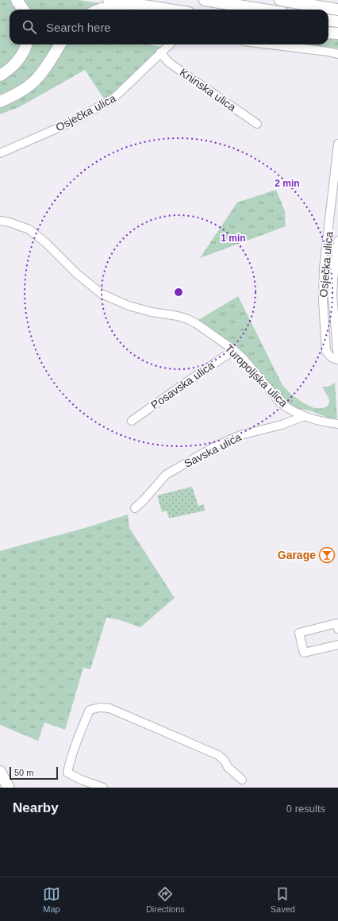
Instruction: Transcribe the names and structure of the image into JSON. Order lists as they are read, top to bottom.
{
  "streets": {
    "street": [
      "Kninska ulica",
      "Osječka ulica",
      "Turopoljska ulica",
      "Posavska ulica",
      "Savska ulica"
    ]
  },
  "crossings": [
    ["Kninska ulica", "Osječka ulica"],
    ["Turopoljska ulica", "Posavska ulica"],
    ["Turopoljska ulica", "Savska ulica"]
  ],
  "places": {
    "bar": ["Garage"]
  },
  "scale_bar": "50 m",
  "page": {
    "search": "Search here",
    "scale": "50 m",
    "heading": ["Nearby", "0 results"],
    "nav": ["Map", "Directions", "Saved"]
  },
  "rings": ["2 min", "1 min"]
}
